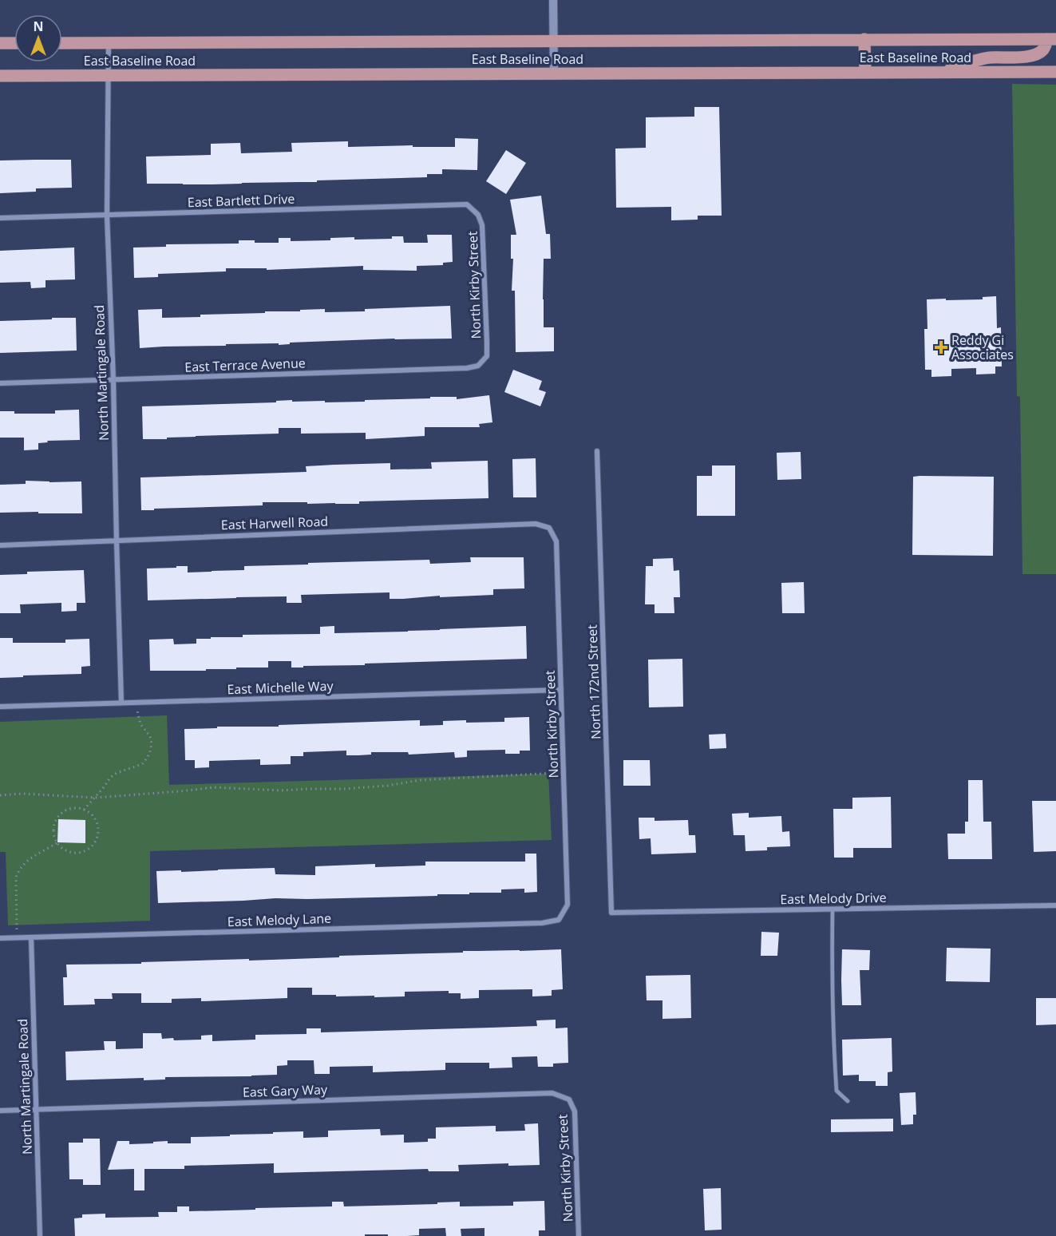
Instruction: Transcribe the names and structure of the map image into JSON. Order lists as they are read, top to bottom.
{
  "streets": {
    "main road": ["East Baseline Road"],
    "street": [
      "East Bartlett Drive",
      "North Kirby Street",
      "East Terrace Avenue",
      "North Martingale Road",
      "East Harwell Road",
      "North 172nd Street",
      "East Michelle Way",
      "East Melody Drive",
      "East Melody Lane",
      "East Gary Way"
    ]
  },
  "crossings": [
    ["East Baseline Road", "North Martingale Road"],
    ["East Bartlett Drive", "North Kirby Street"],
    ["East Bartlett Drive", "North Martingale Road"],
    ["North Kirby Street", "East Terrace Avenue"],
    ["North Kirby Street", "East Harwell Road"],
    ["North Kirby Street", "East Michelle Way"],
    ["North Kirby Street", "East Melody Lane"],
    ["North Kirby Street", "East Gary Way"],
    ["East Terrace Avenue", "North Martingale Road"],
    ["North Martingale Road", "East Harwell Road"],
    ["North Martingale Road", "East Michelle Way"],
    ["North Martingale Road", "East Melody Lane"],
    ["North Martingale Road", "East Gary Way"],
    ["North 172nd Street", "East Melody Drive"]
  ],
  "places": {
    "health": ["Reddy Gi Associates"]
  },
  "north": "top"
}
